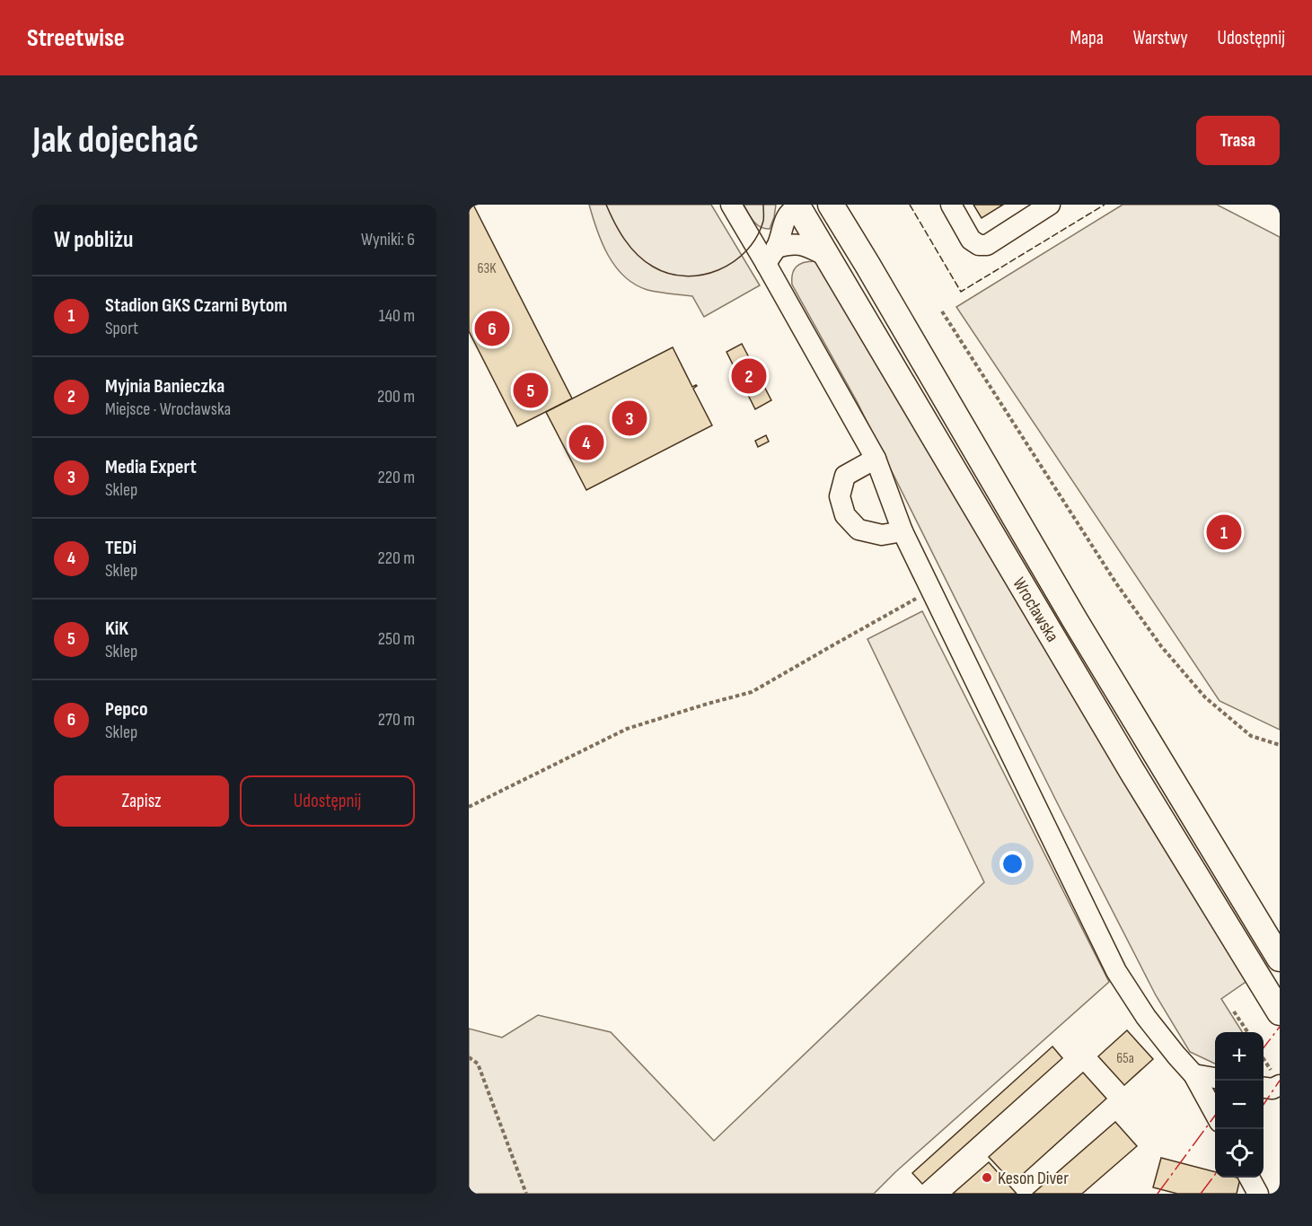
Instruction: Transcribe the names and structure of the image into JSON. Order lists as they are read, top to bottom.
{
  "streets": {
    "main road": ["Wrocławska"]
  },
  "places": ["Keson Diver"],
  "house_numbers": ["63K", "65a"],
  "page": {
    "header": "Streetwise",
    "nav": ["Mapa", "Warstwy", "Udostępnij"],
    "buttons": [
      "Trasa",
      ["Zapisz", "Udostępnij"]
    ],
    "title": "Jak dojechać",
    "heading": ["W pobliżu", "Wyniki: 6"],
    "list": [
      {
        "mark": "1",
        "name": "Stadion GKS Czarni Bytom",
        "note": "Sport",
        "value": "140 m"
      },
      {
        "mark": "2",
        "name": "Myjnia Banieczka",
        "note": "Miejsce · Wrocławska",
        "value": "200 m"
      },
      {
        "mark": "3",
        "name": "Media Expert",
        "note": "Sklep",
        "value": "220 m"
      },
      {
        "mark": "4",
        "name": "TEDi",
        "note": "Sklep",
        "value": "220 m"
      },
      {
        "mark": "5",
        "name": "KiK",
        "note": "Sklep",
        "value": "250 m"
      },
      {
        "mark": "6",
        "name": "Pepco",
        "note": "Sklep",
        "value": "270 m"
      }
    ],
    "pins": [
      "6",
      "2",
      "5",
      "3",
      "4",
      "1"
    ],
    "map_buttons": ["+", "−"]
  }
}
